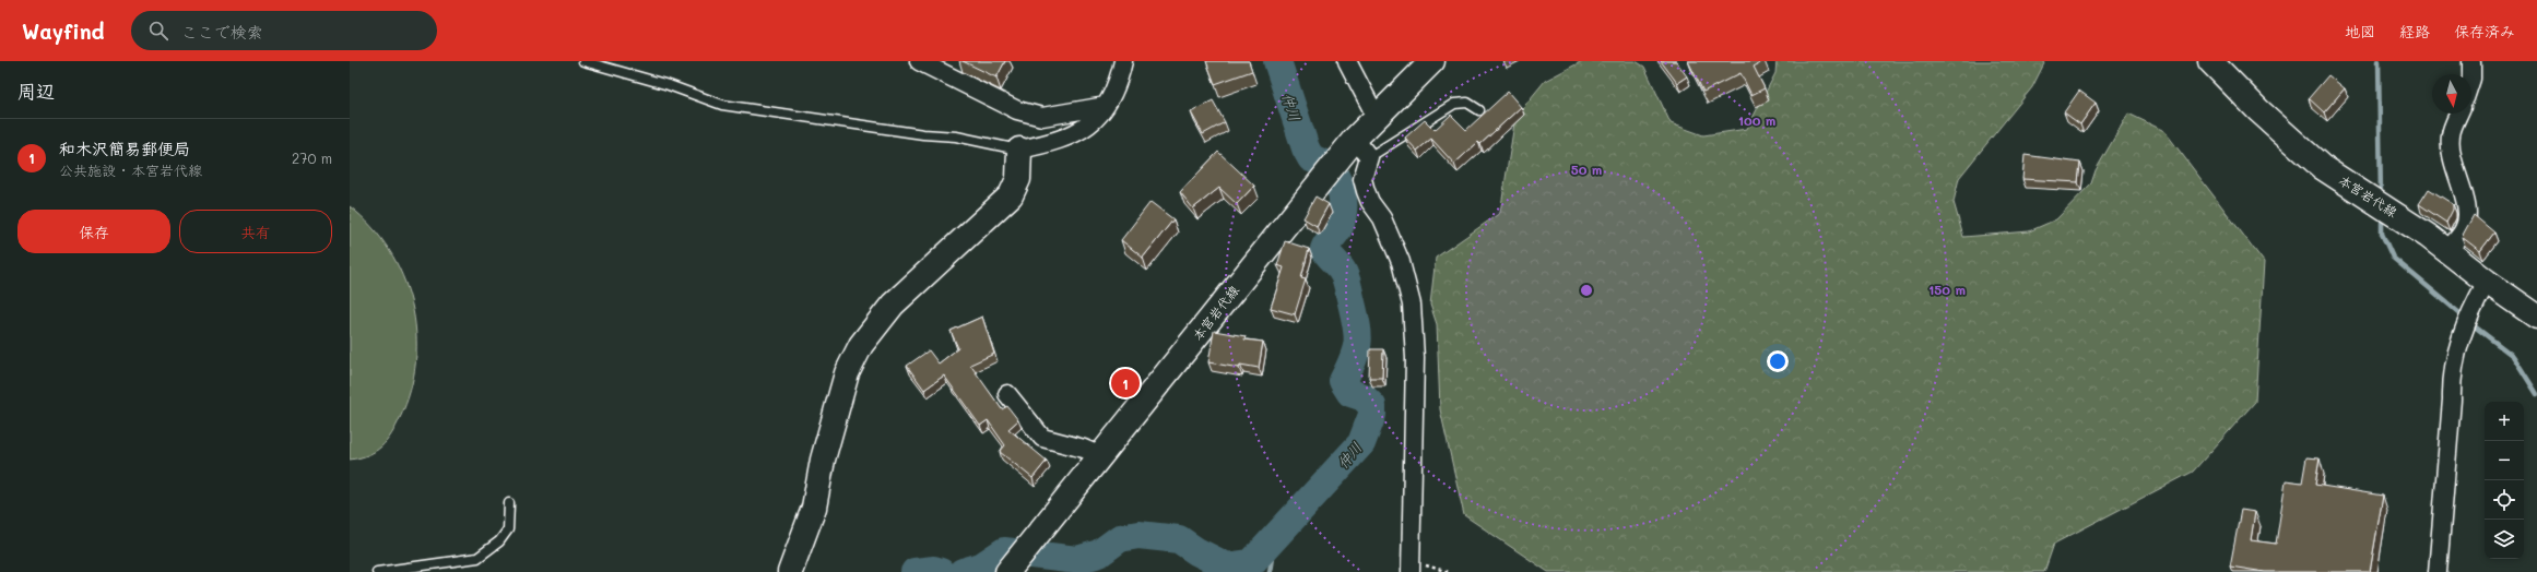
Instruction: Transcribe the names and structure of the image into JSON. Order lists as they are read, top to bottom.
{
  "streets": {
    "main road": ["本宮岩代線"]
  },
  "water": ["仲川"],
  "north": "bottom",
  "page": {
    "header": "Wayfind",
    "search": "ここで検索",
    "nav": ["地図", "経路", "保存済み"],
    "heading": "周辺",
    "list": [
      {
        "mark": "1",
        "name": "和木沢簡易郵便局",
        "note": "公共施設 · 本宮岩代線",
        "value": "270 m"
      }
    ],
    "buttons": ["保存", "共有"],
    "pins": "1",
    "map_buttons": ["+", "−"]
  },
  "rings": ["100 m", "50 m", "150 m"]
}
